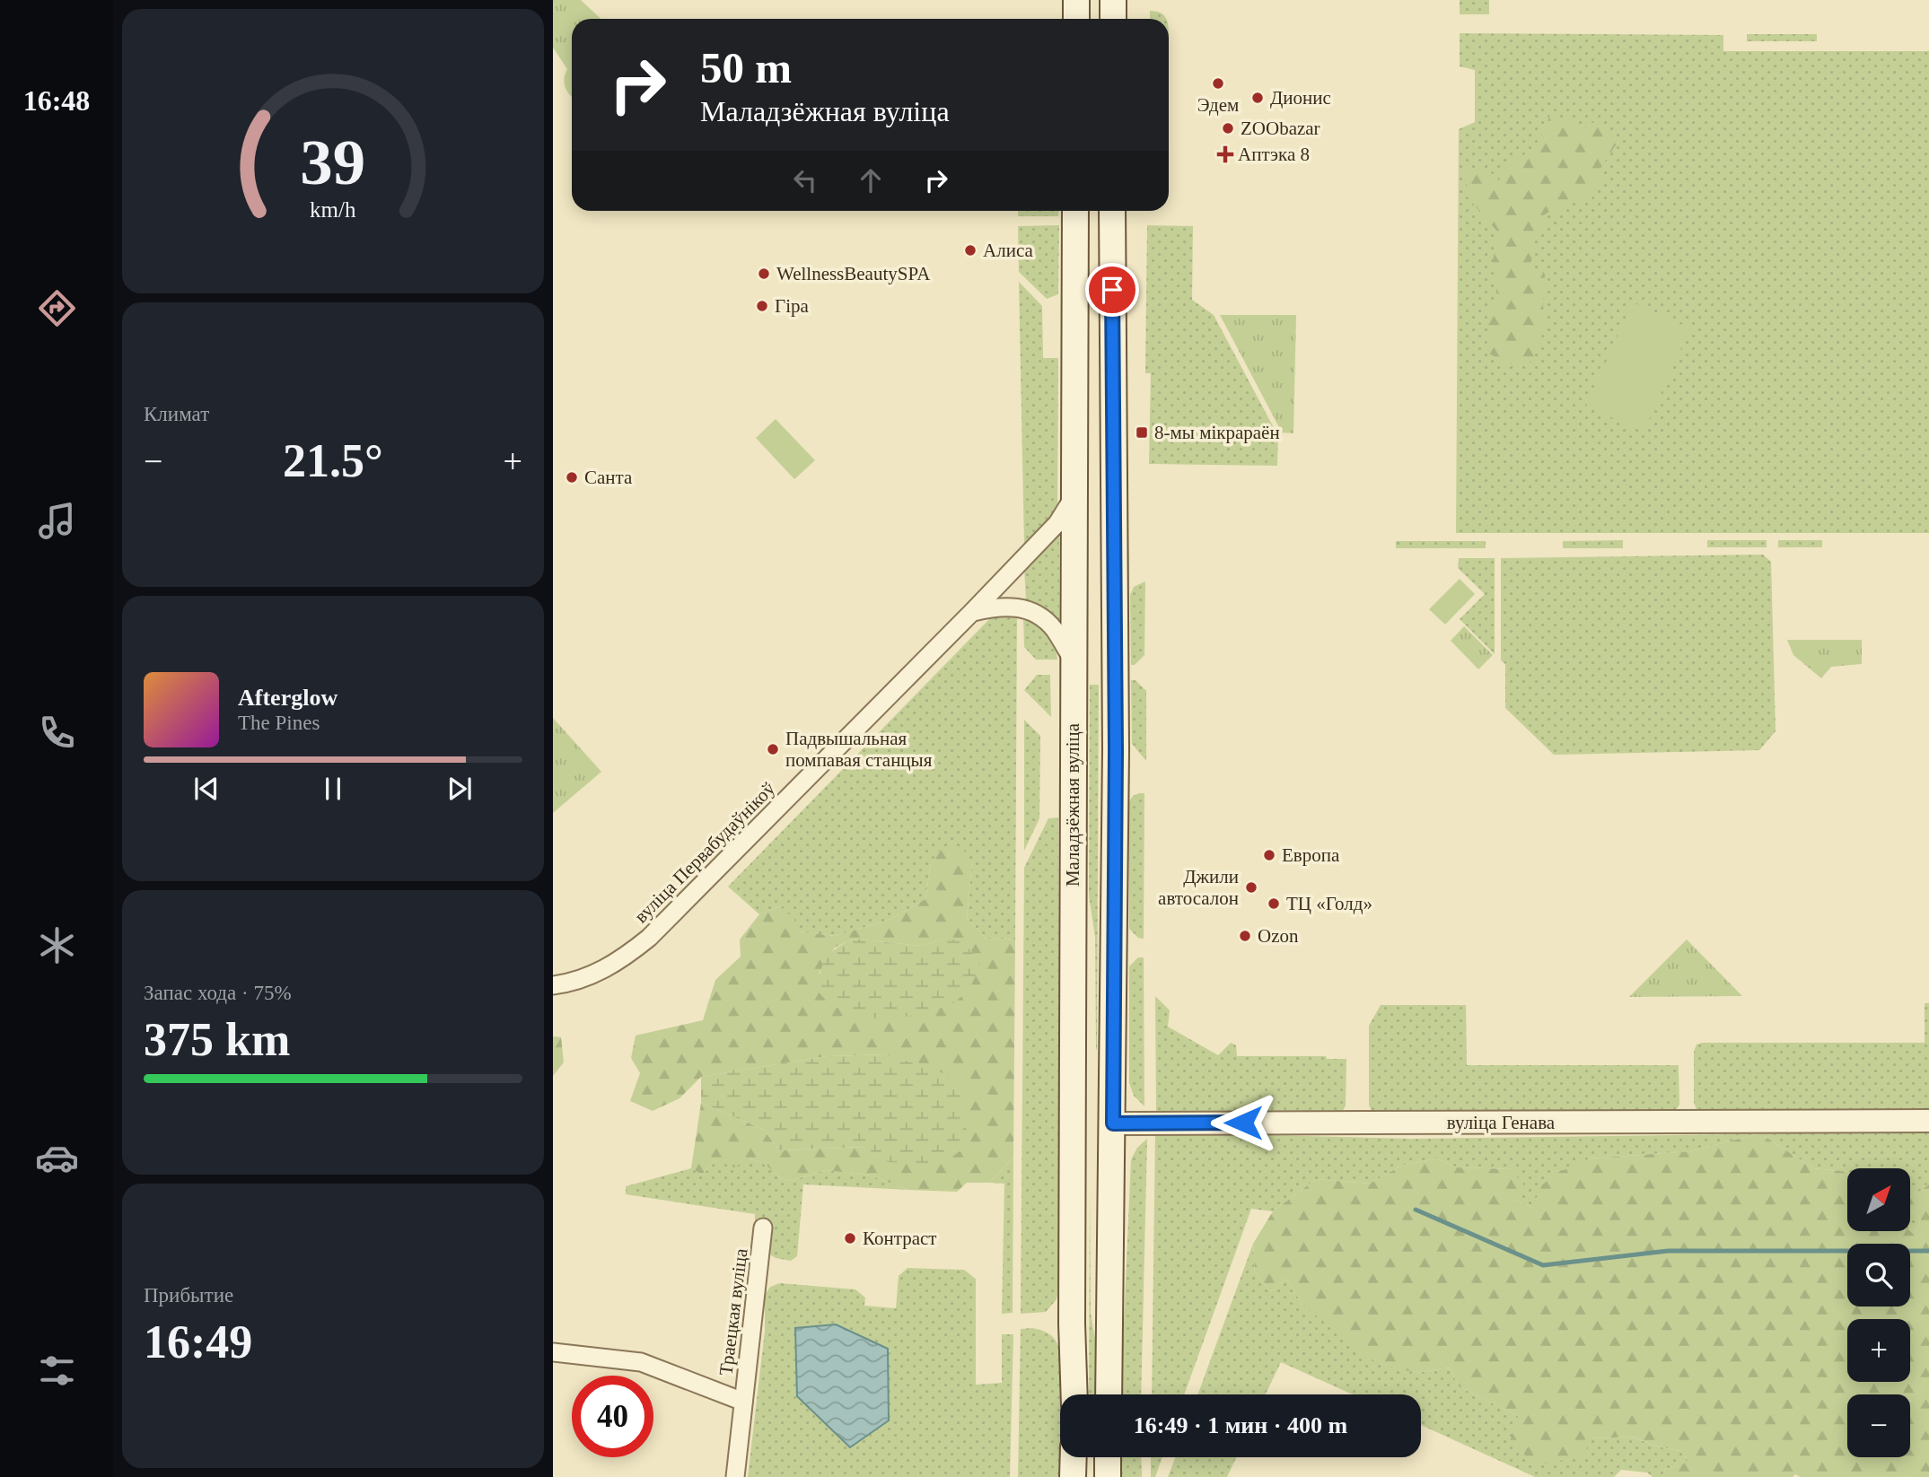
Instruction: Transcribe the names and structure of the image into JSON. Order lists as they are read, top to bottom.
{
  "streets": {
    "main road": ["Маладзёжная вуліца", "вуліца Генава"],
    "street": ["вуліца Первабудаўнікоў", "Траецкая вуліца"]
  },
  "crossings": [
    ["Маладзёжная вуліца", "вуліца Первабудаўнікоў"],
    ["Маладзёжная вуліца", "вуліца Генава"]
  ],
  "places": {
    "other": [
      "Эдем",
      "Дионис",
      "ZOObazar",
      "Алиса",
      "WellnessBeautySPA",
      "Гіра",
      "Санта",
      "Падвышальная помпавая станцыя",
      "Европа",
      "Джили автосалон",
      "ТЦ «Голд»",
      "Ozon",
      "Контраст"
    ],
    "health": ["Аптэка 8"],
    "transit": ["8-мы мікрараён"]
  },
  "north": "top right",
  "page": {
    "tabs": "16:48",
    "turn": ["50 m", "Маладзёжная вуліца"],
    "tile": [
      "Климат",
      ["Запас хода · 75%", "375 km"],
      ["Прибытие", "16:49"]
    ],
    "heat": ["−", "21.5°", "+"],
    "song": ["Afterglow", "The Pines"],
    "map_buttons": ["+", "−"],
    "limit": "40",
    "trip": "16:49 · 1 мин · 400 m",
    "gauge": ["39", "km/h"]
  }
}
